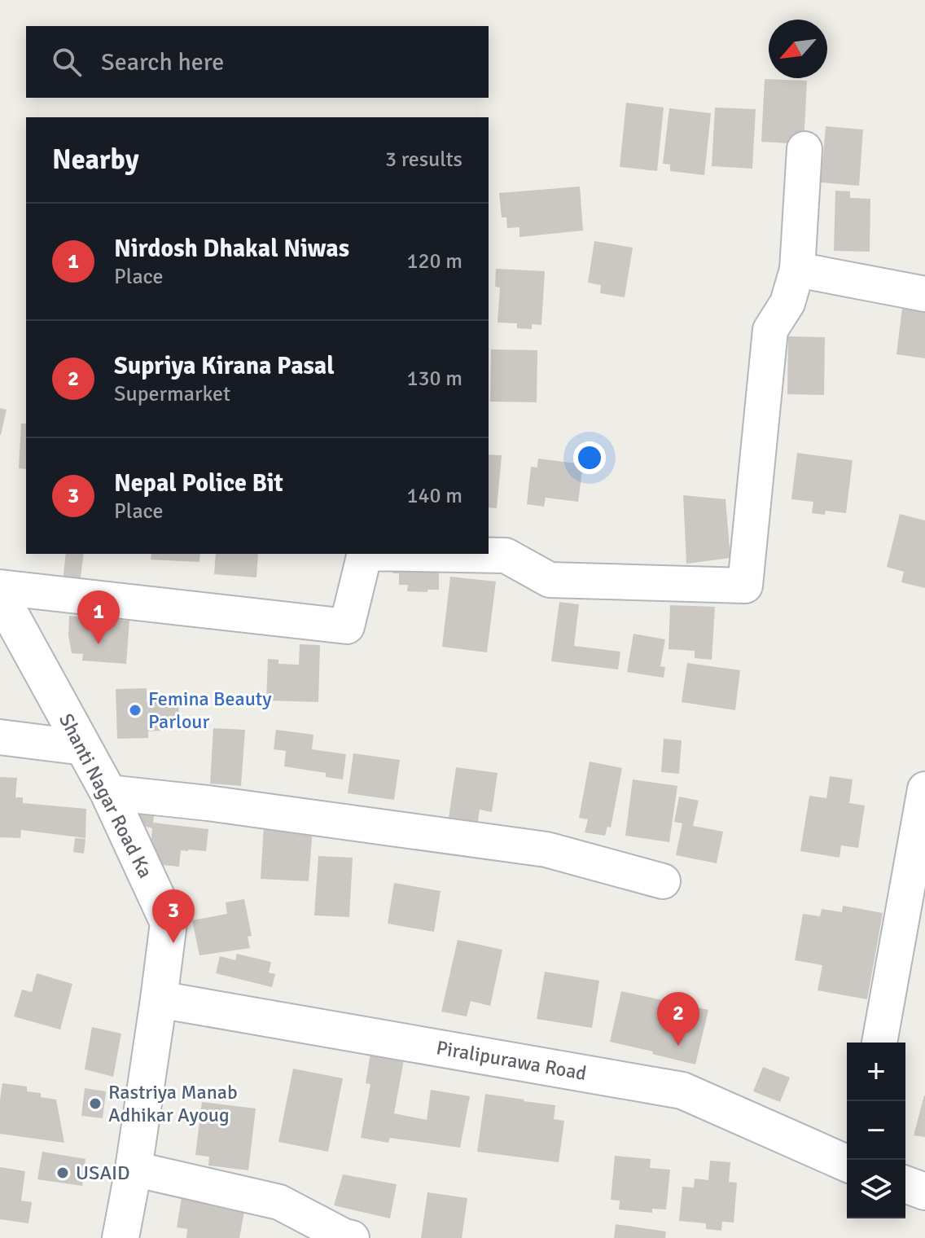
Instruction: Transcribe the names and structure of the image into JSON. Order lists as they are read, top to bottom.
{
  "streets": {
    "street": ["Shanti Nagar Road Ka", "Piralipurawa Road"]
  },
  "crossings": [
    ["Shanti Nagar Road Ka", "Piralipurawa Road"]
  ],
  "places": ["Femina Beauty Parlour", "Rastriya Manab Adhikar Ayoug", "USAID"],
  "north": "bottom left",
  "page": {
    "search": "Search here",
    "heading": ["Nearby", "3 results"],
    "list": [
      {
        "mark": "1",
        "name": "Nirdosh Dhakal Niwas",
        "note": "Place",
        "value": "120 m"
      },
      {
        "mark": "2",
        "name": "Supriya Kirana Pasal",
        "note": "Supermarket",
        "value": "130 m"
      },
      {
        "mark": "3",
        "name": "Nepal Police Bit",
        "note": "Place",
        "value": "140 m"
      }
    ],
    "pins": ["1", "3", "2"],
    "map_buttons": ["+", "−"]
  }
}
